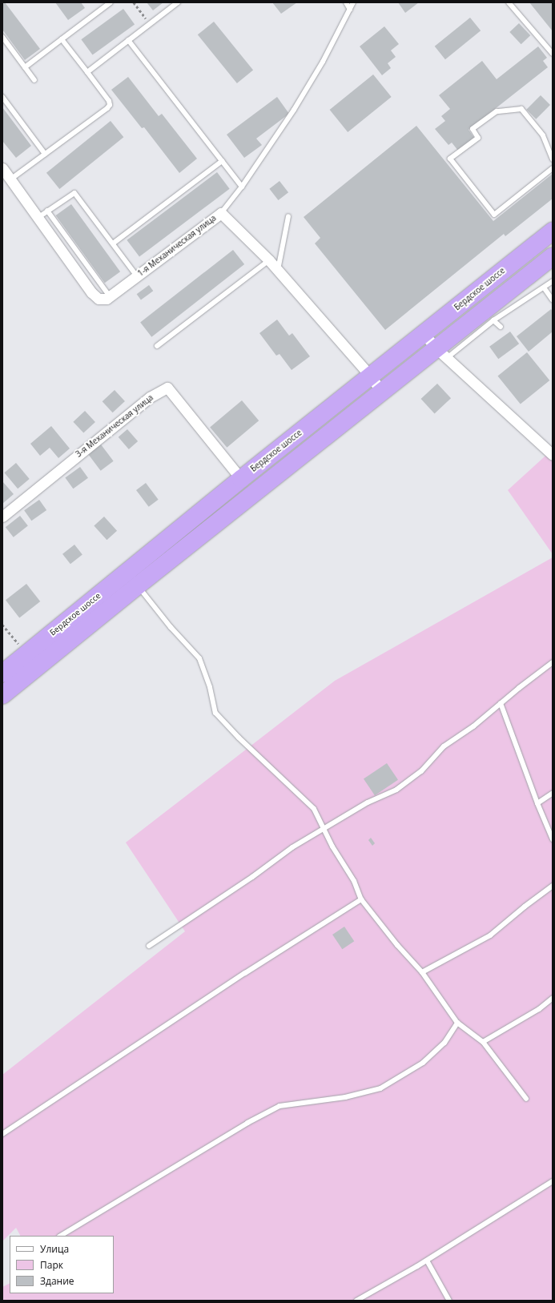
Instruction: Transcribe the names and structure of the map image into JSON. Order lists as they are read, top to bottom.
{
  "streets": {
    "highway": ["Бердское шоссе"],
    "street": ["1-я Механическая улица", "3-я Механическая улица"]
  },
  "crossings": [
    ["1-я Механическая улица", "Бердское шоссе"],
    ["Бердское шоссе", "3-я Механическая улица"]
  ],
  "legend": ["Улица", "Парк", "Здание"]
}
